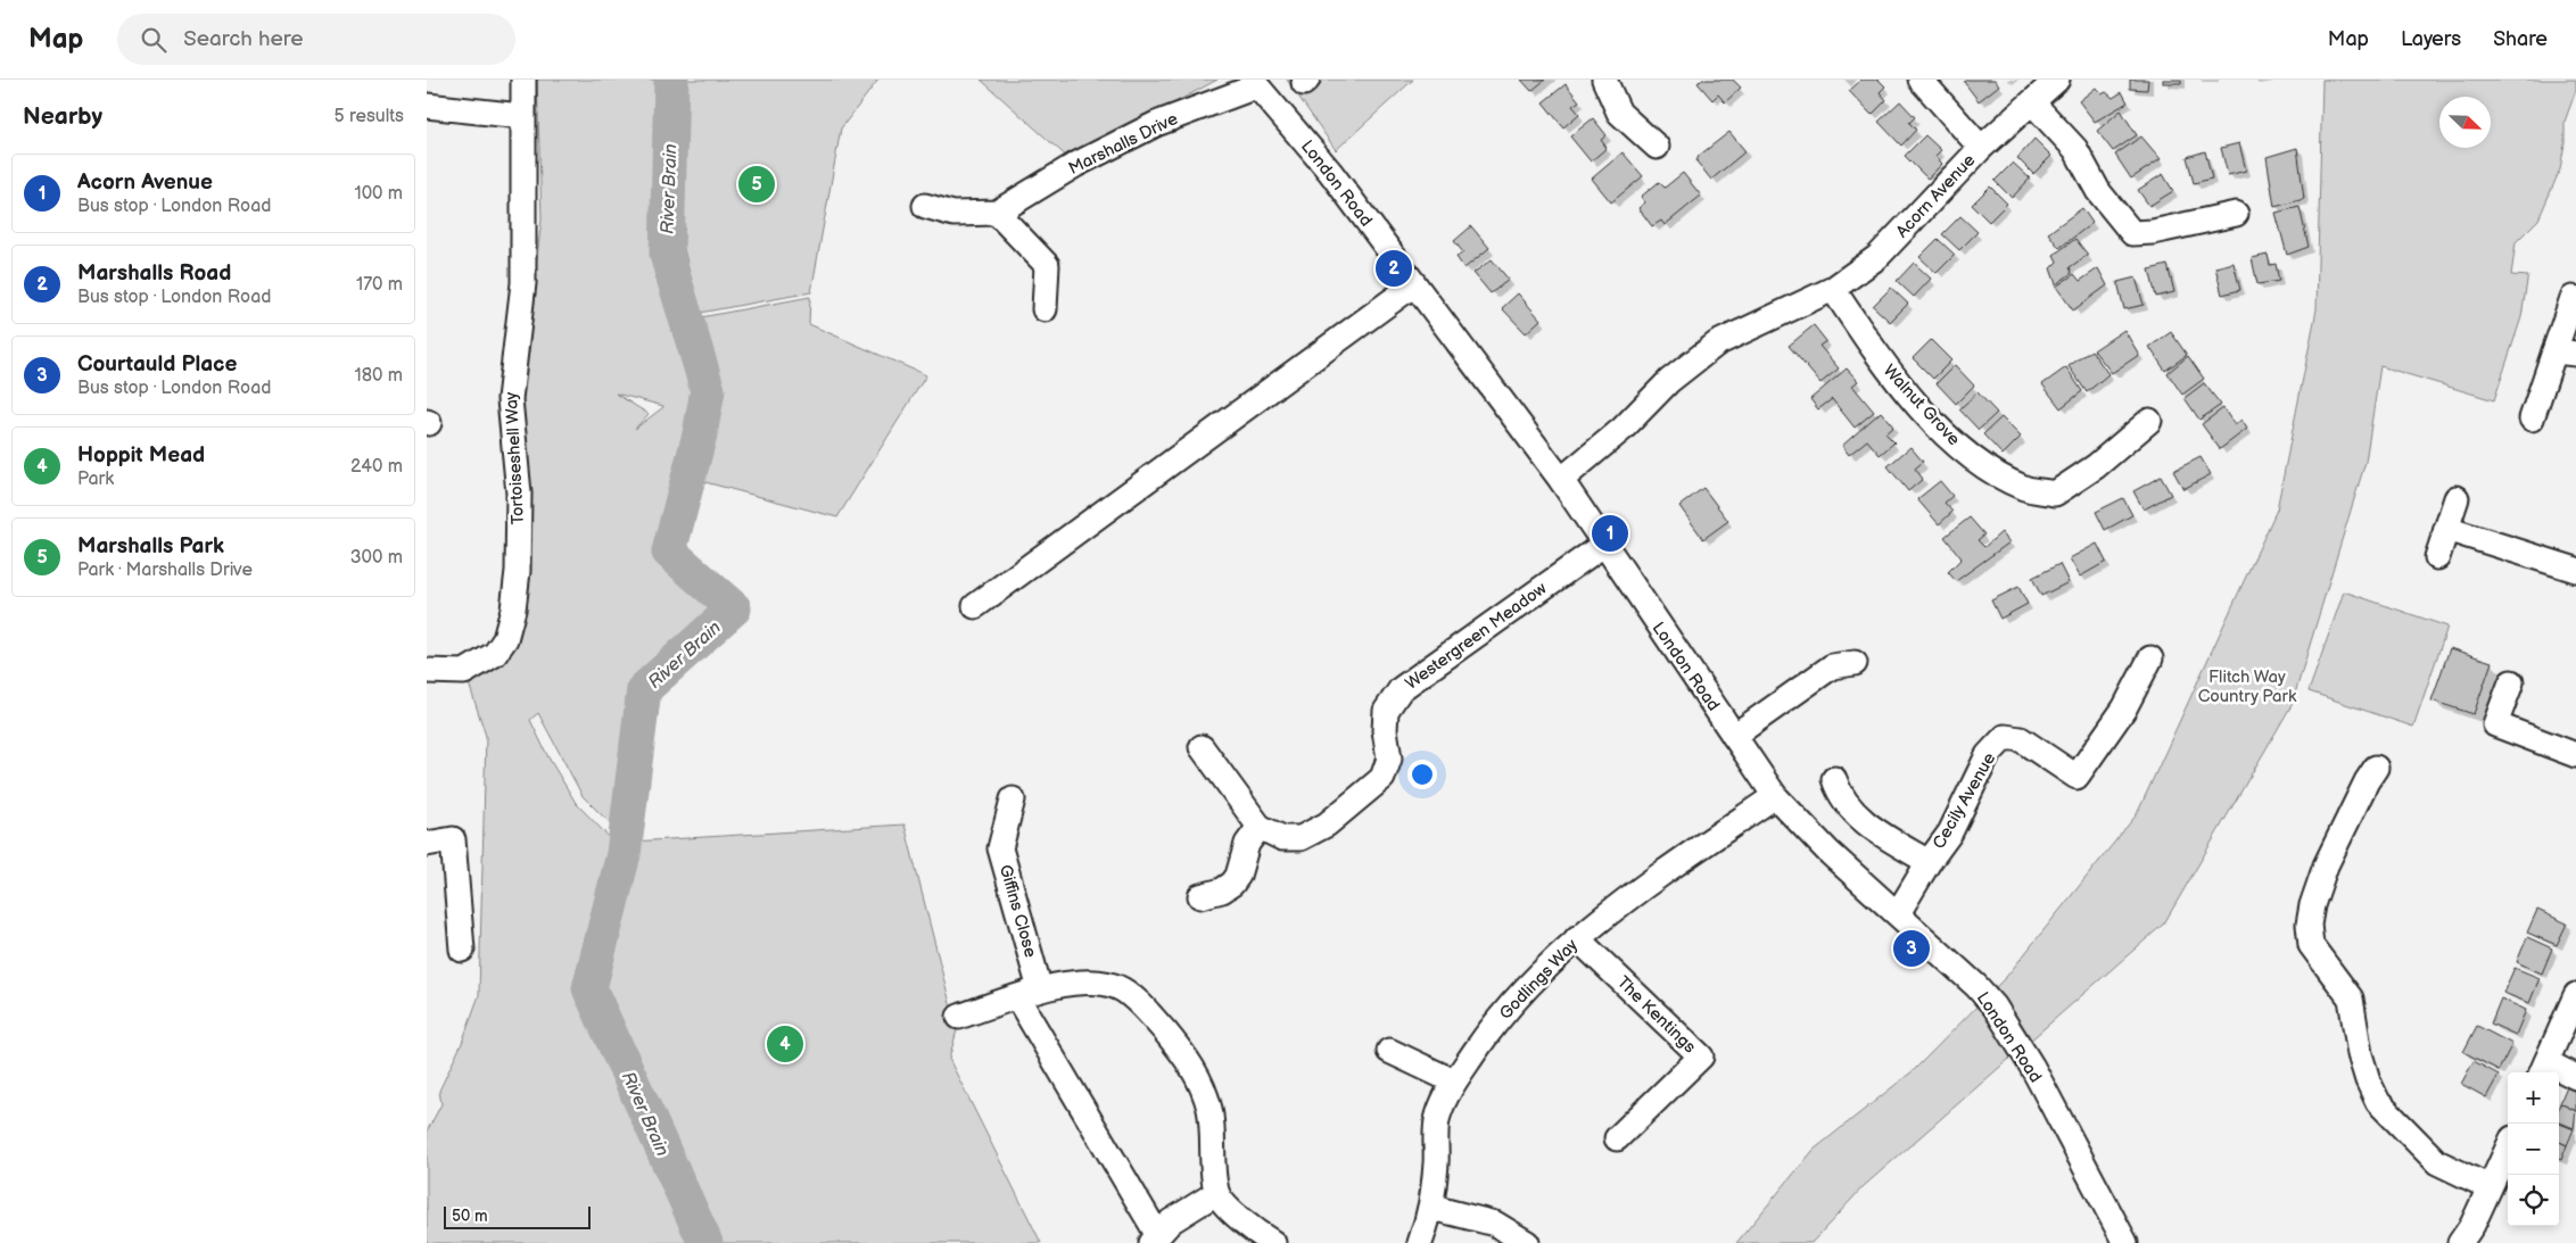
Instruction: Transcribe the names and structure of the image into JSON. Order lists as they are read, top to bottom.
{
  "streets": {
    "street": [
      "Marshalls Drive",
      "London Road",
      "Acorn Avenue",
      "Walnut Grove",
      "Tortoiseshell Way",
      "Westergreen Meadow",
      "Cecily Avenue",
      "Giffins Close",
      "Godlings Way",
      "The Kentings"
    ]
  },
  "crossings": [
    ["Marshalls Drive", "London Road"],
    ["London Road", "Acorn Avenue"],
    ["London Road", "Westergreen Meadow"],
    ["London Road", "Cecily Avenue"],
    ["London Road", "Godlings Way"],
    ["Acorn Avenue", "Walnut Grove"],
    ["Godlings Way", "The Kentings"]
  ],
  "water": ["River Brain"],
  "parks": ["Flitch Way Country Park"],
  "scale_bar": "50 m",
  "north": "bottom right",
  "page": {
    "header": "Map",
    "search": "Search here",
    "nav": ["Map", "Layers", "Share"],
    "heading": ["Nearby", "5 results"],
    "list": [
      {
        "mark": "1",
        "name": "Acorn Avenue",
        "note": "Bus stop · London Road",
        "value": "100 m"
      },
      {
        "mark": "2",
        "name": "Marshalls Road",
        "note": "Bus stop · London Road",
        "value": "170 m"
      },
      {
        "mark": "3",
        "name": "Courtauld Place",
        "note": "Bus stop · London Road",
        "value": "180 m"
      },
      {
        "mark": "4",
        "name": "Hoppit Mead",
        "note": "Park",
        "value": "240 m"
      },
      {
        "mark": "5",
        "name": "Marshalls Park",
        "note": "Park · Marshalls Drive",
        "value": "300 m"
      }
    ],
    "pins": [
      "5",
      "2",
      "1",
      "3",
      "4"
    ],
    "map_buttons": ["+", "−"],
    "scale": "50 m"
  }
}
